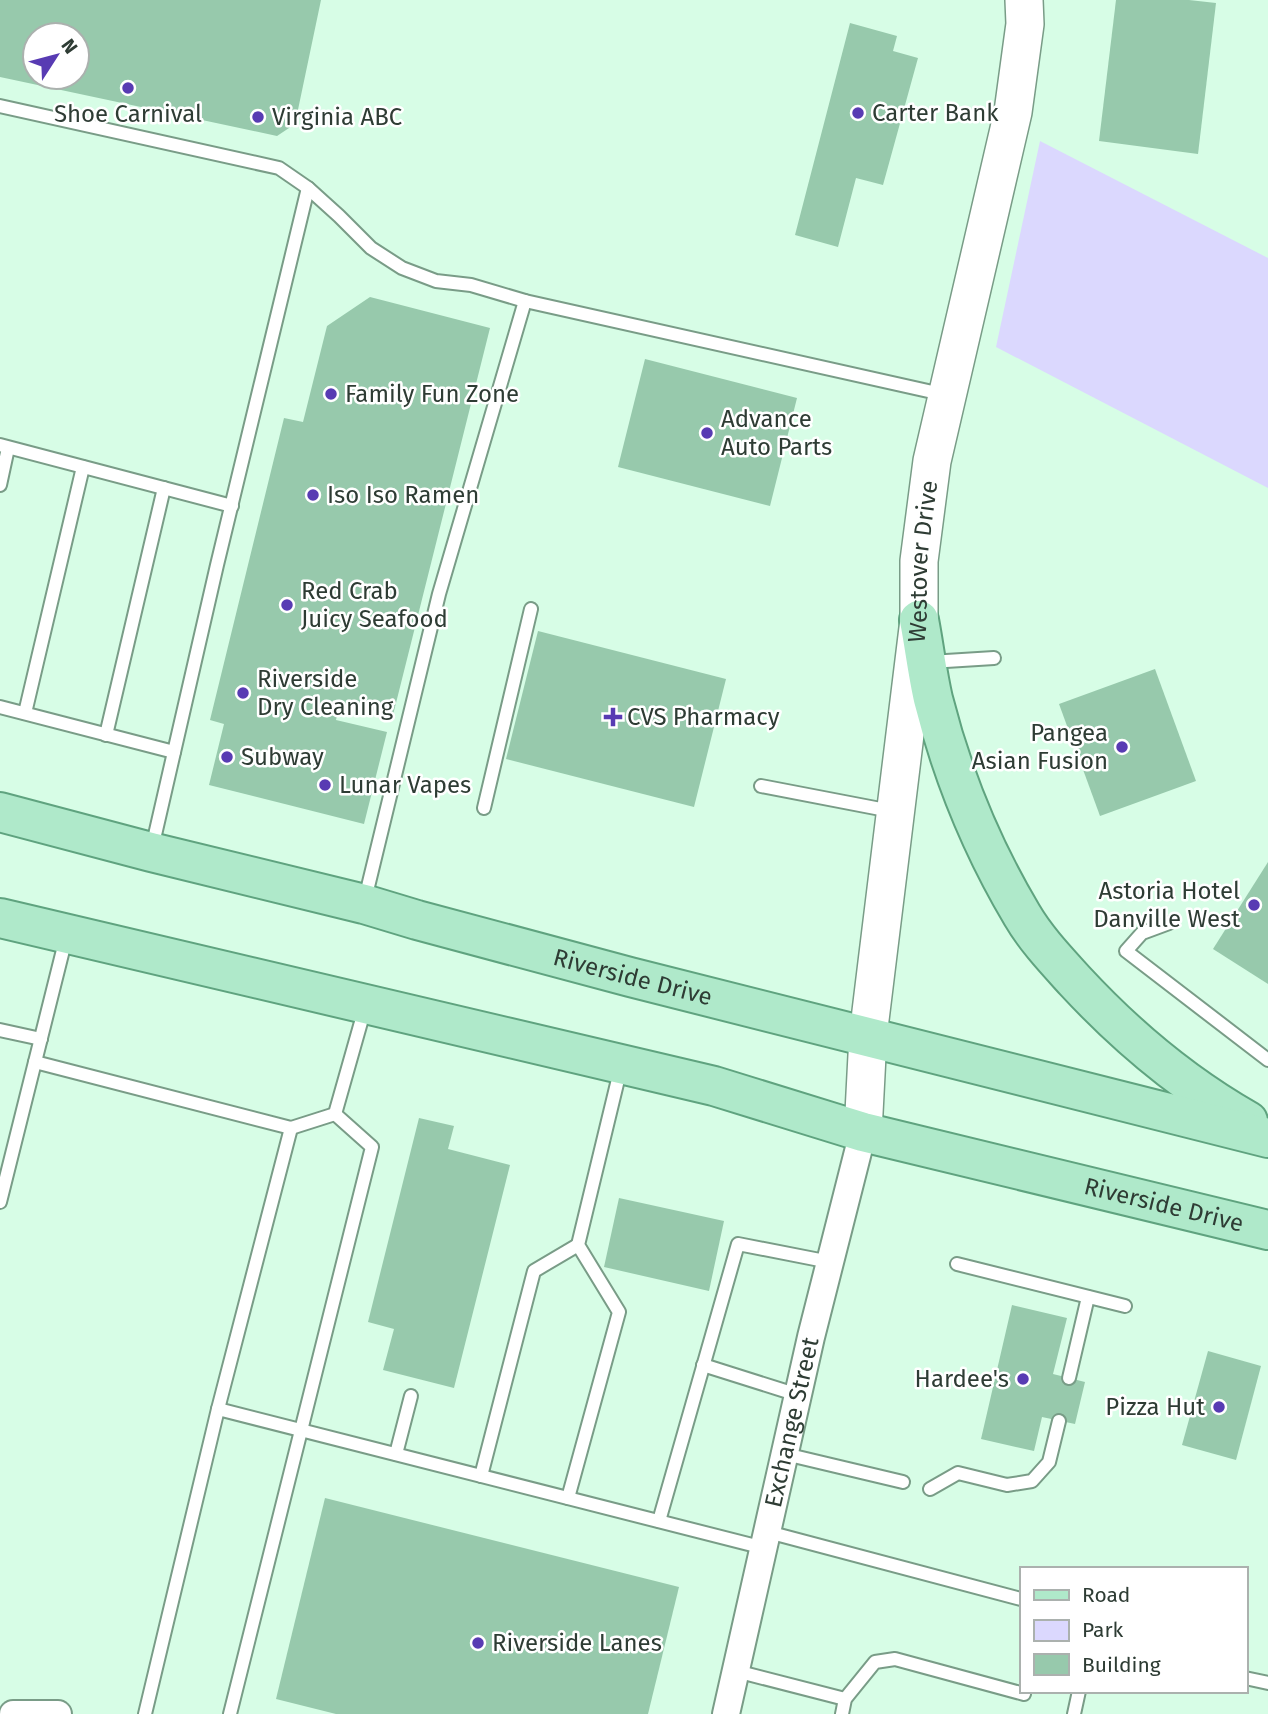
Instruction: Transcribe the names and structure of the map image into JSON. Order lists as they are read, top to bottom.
{
  "streets": {
    "main road": ["Westover Drive", "Riverside Drive"],
    "street": ["Exchange Street"]
  },
  "crossings": [
    ["Westover Drive", "Riverside Drive"],
    ["Westover Drive", "Exchange Street"],
    ["Riverside Drive", "Exchange Street"]
  ],
  "places": {
    "other": [
      "Shoe Carnival",
      "Carter Bank",
      "Virginia ABC",
      "Family Fun Zone",
      "Advance Auto Parts",
      "Iso Iso Ramen",
      "Red Crab Juicy Seafood",
      "Riverside Dry Cleaning",
      "Pangea Asian Fusion",
      "Subway",
      "Lunar Vapes",
      "Astoria Hotel Danville West",
      "Hardee's",
      "Pizza Hut",
      "Riverside Lanes"
    ],
    "health": ["CVS Pharmacy"]
  },
  "legend": ["Road", "Park", "Building"],
  "north": "top right"
}
